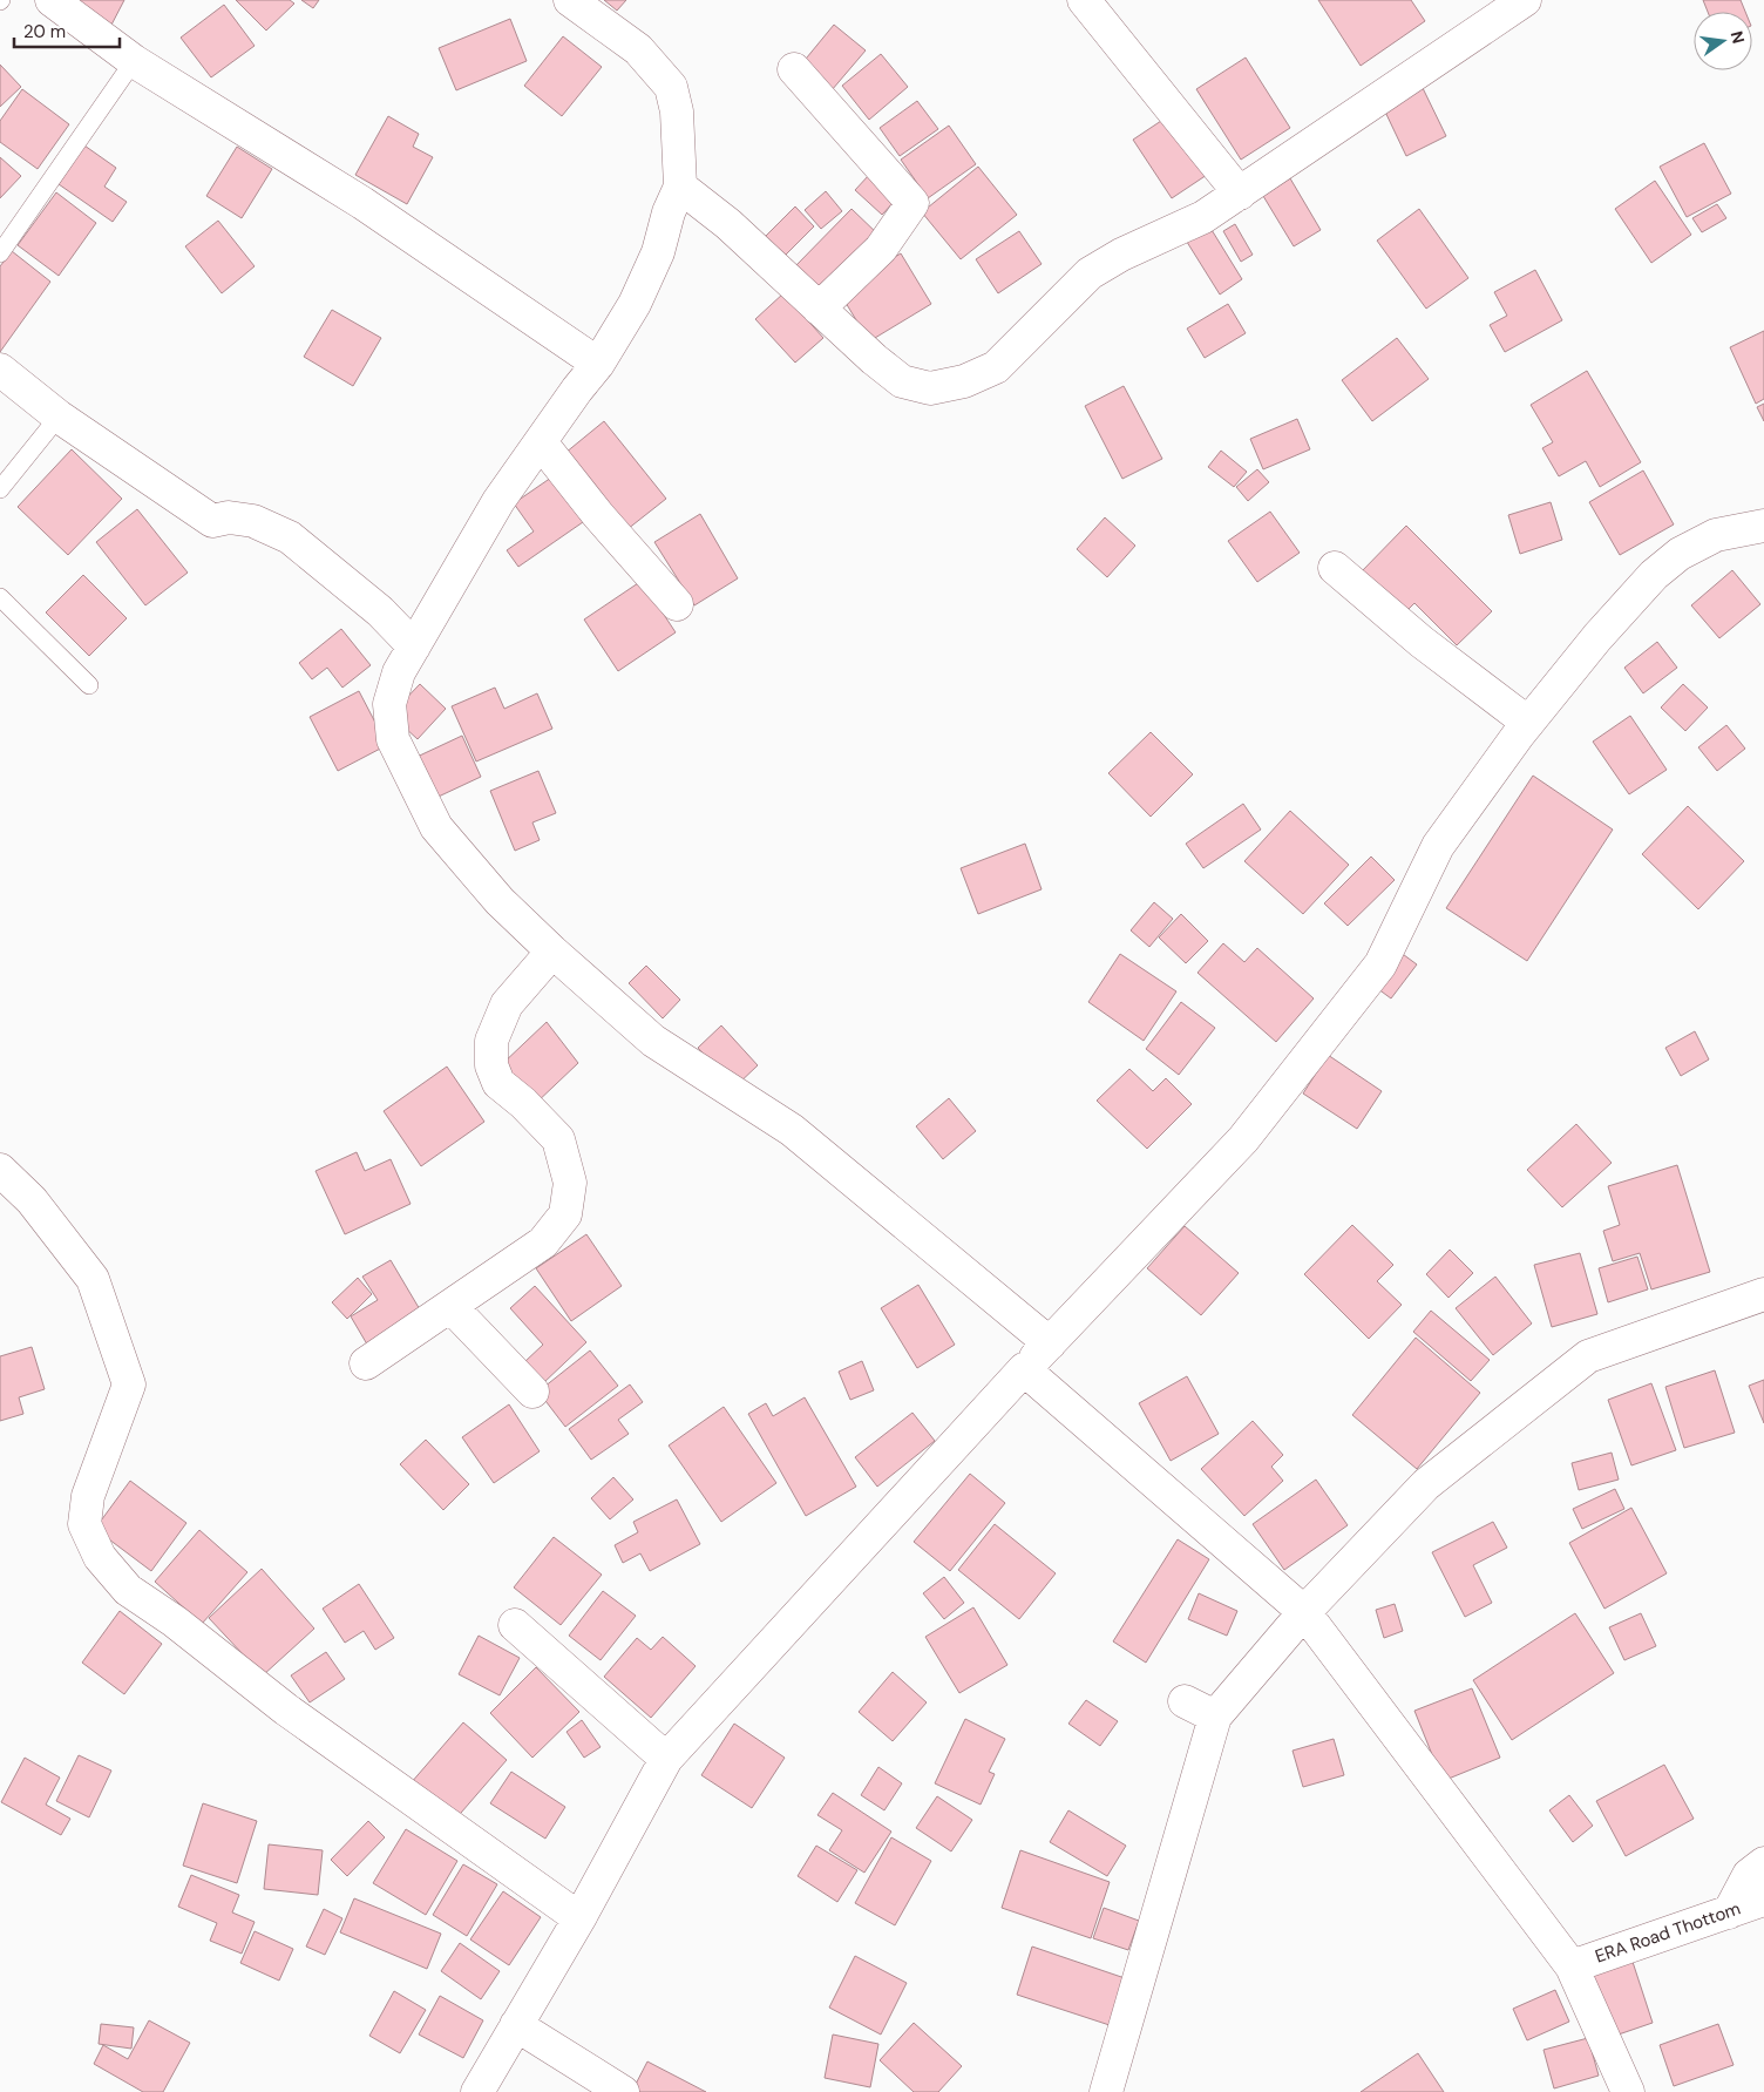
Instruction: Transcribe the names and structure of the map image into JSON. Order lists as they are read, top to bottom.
{
  "streets": {
    "street": ["ERA Road Thottom"]
  },
  "scale_bar": "20 m",
  "north": "right"
}
